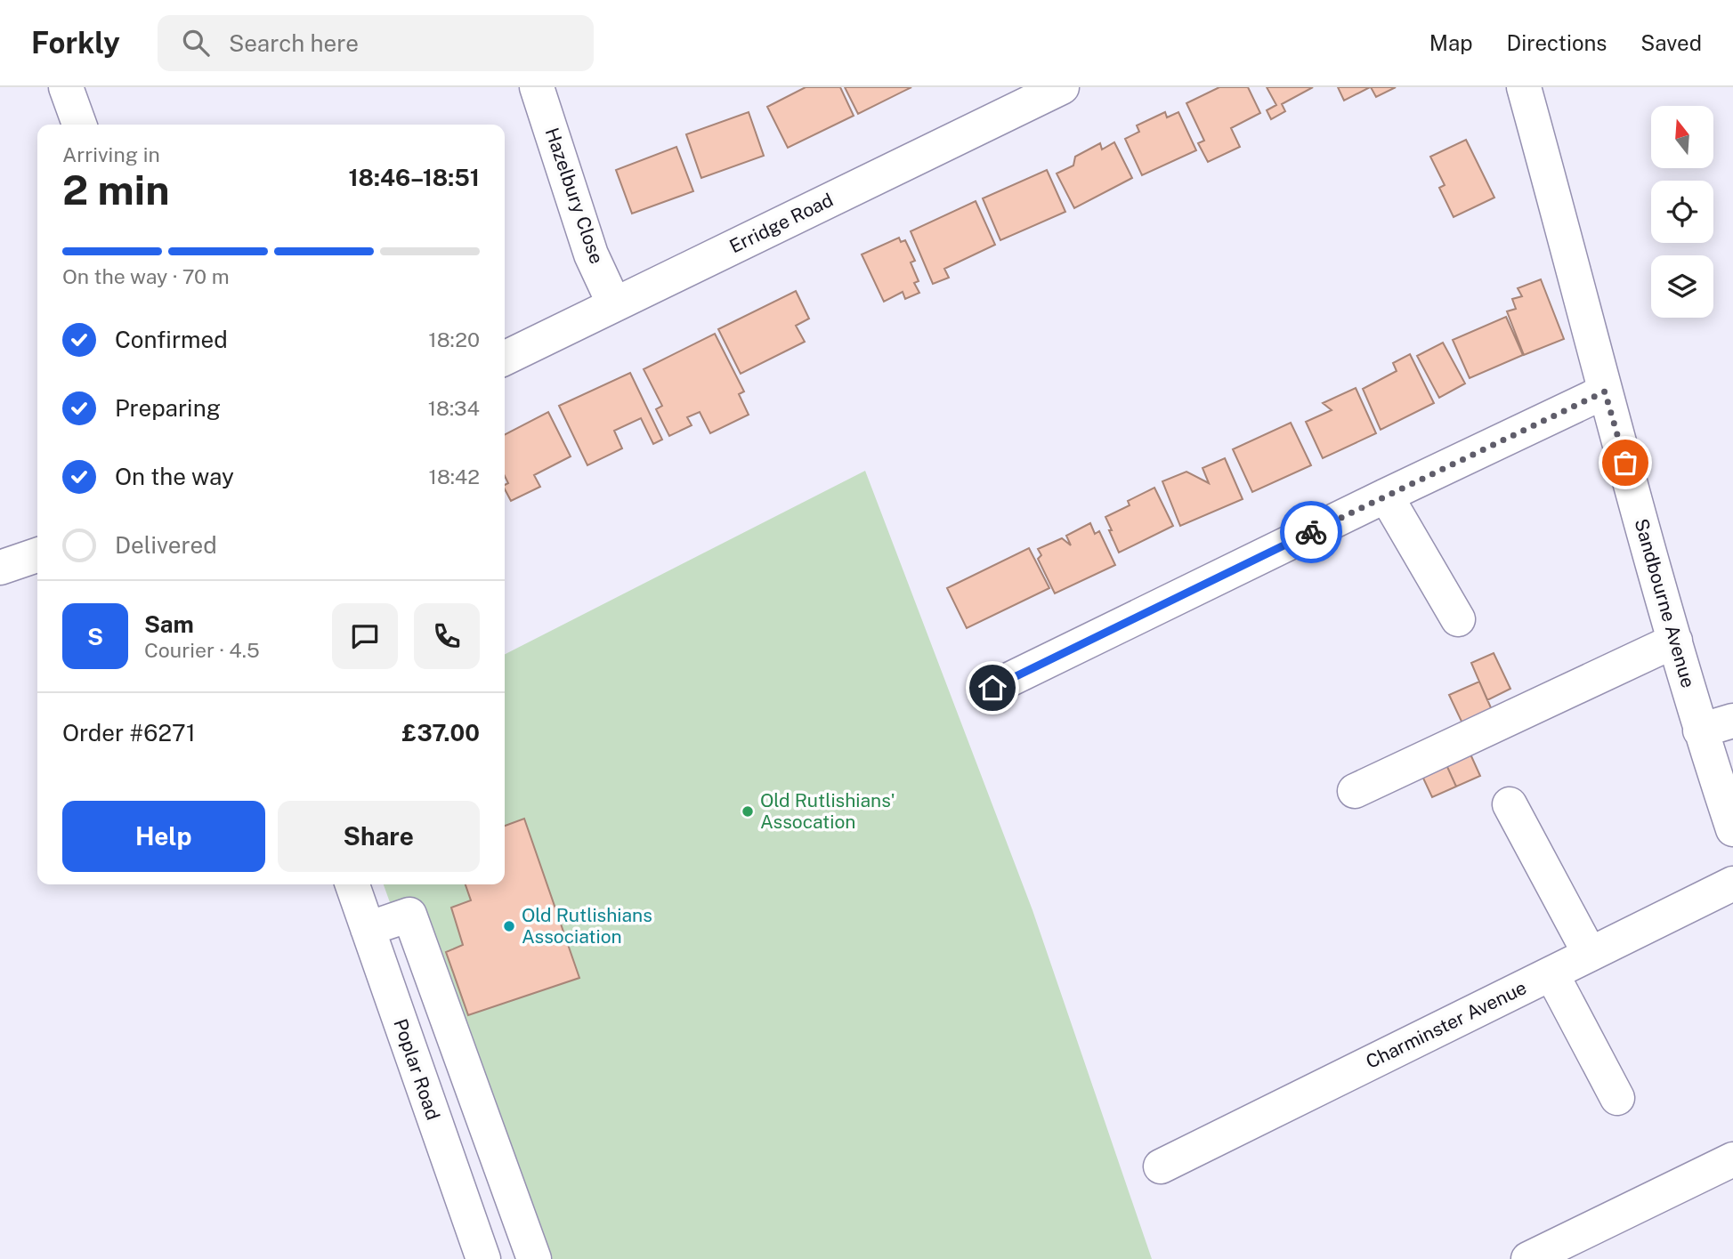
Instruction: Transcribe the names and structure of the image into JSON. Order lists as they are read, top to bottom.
{
  "streets": {
    "street": [
      "Hazelbury Close",
      "Erridge Road",
      "Sandbourne Avenue",
      "Charminster Avenue",
      "Poplar Road"
    ]
  },
  "crossings": [
    ["Hazelbury Close", "Erridge Road"]
  ],
  "places": ["Old Rutlishians' Assocation", "Old Rutlishians Association"],
  "north": "top",
  "page": {
    "header": "Forkly",
    "search": "Search here",
    "nav": ["Map", "Directions", "Saved"],
    "heading": ["2 min", "Arriving in", "18:46–18:51"],
    "panel": [
      "Sam",
      "Courier · 4.5",
      "Order #6271",
      "£37.00"
    ],
    "bar": "On the way · 70 m",
    "list": [
      ["Confirmed", "18:20"],
      ["Preparing", "18:34"],
      ["On the way", "18:42"],
      "Delivered"
    ],
    "round": "S",
    "buttons": ["Help", "Share"]
  }
}
